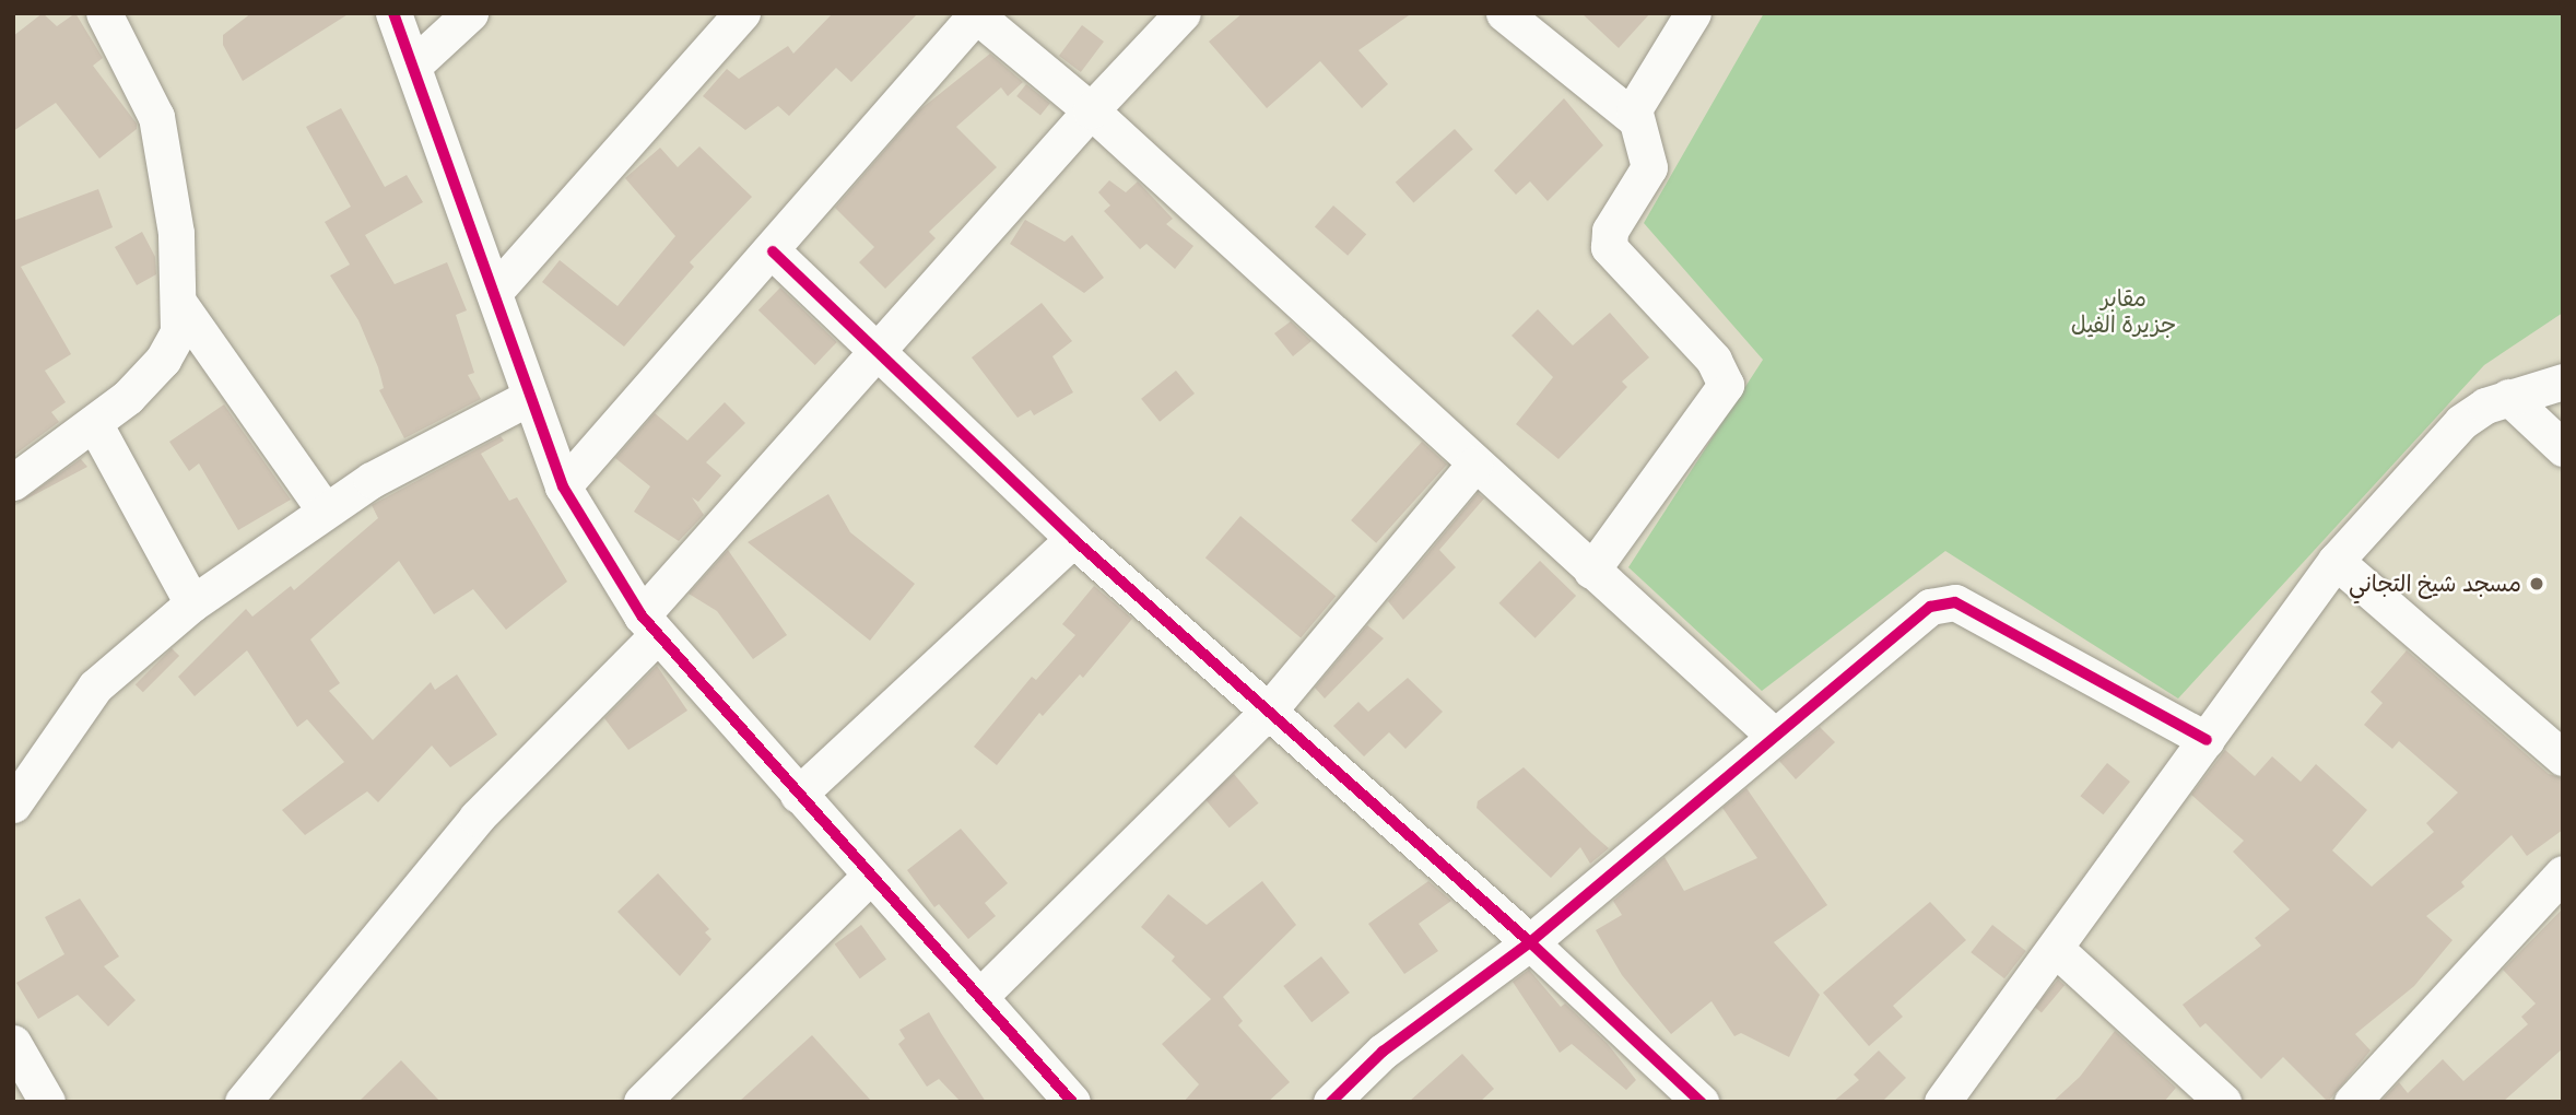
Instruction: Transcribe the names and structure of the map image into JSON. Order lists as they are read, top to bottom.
{
  "parks": ["مقابر جزيرة الفيل"],
  "places": ["مسجد شيخ التجاني"]
}
